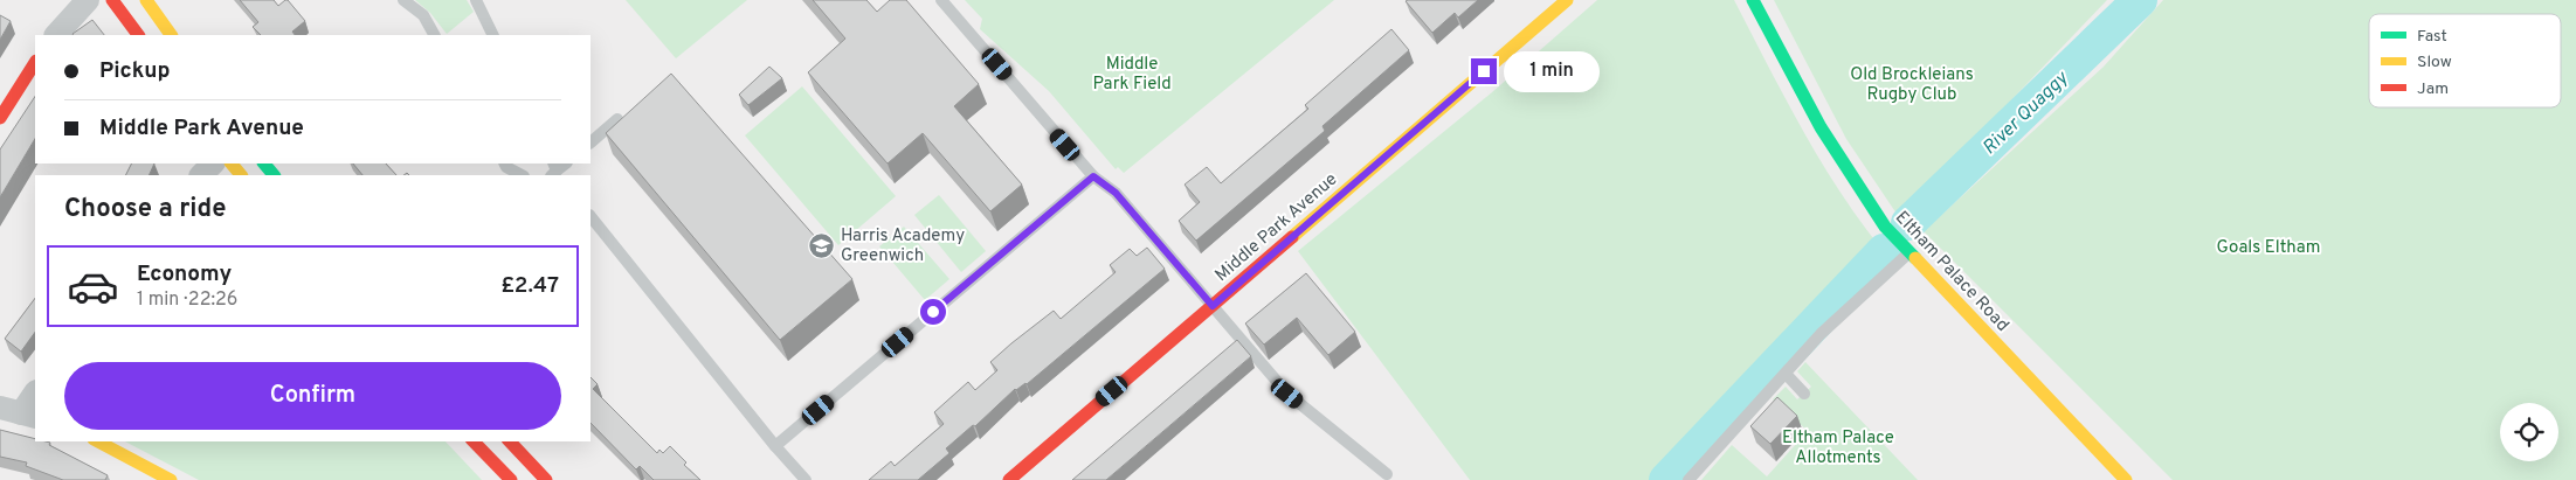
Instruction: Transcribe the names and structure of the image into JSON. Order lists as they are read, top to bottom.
{
  "streets": {
    "street": ["Middle Park Avenue", "Eltham Palace Road"]
  },
  "water": ["River Quaggy"],
  "parks": [
    "Middle Park Field",
    "Old Brockleians Rugby Club",
    "Goals Eltham",
    "Eltham Palace Allotments"
  ],
  "places": {
    "school or university": ["Harris Academy Greenwich"]
  },
  "legend": ["Fast", "Slow", "Jam"],
  "page": {
    "banner": ["Pickup", "Middle Park Avenue"],
    "bubble": "1 min",
    "heading": "Choose a ride",
    "list": [
      {
        "name": "Economy",
        "note": "1 min · 22:26",
        "value": "£2.47"
      }
    ],
    "buttons": "Confirm"
  }
}
